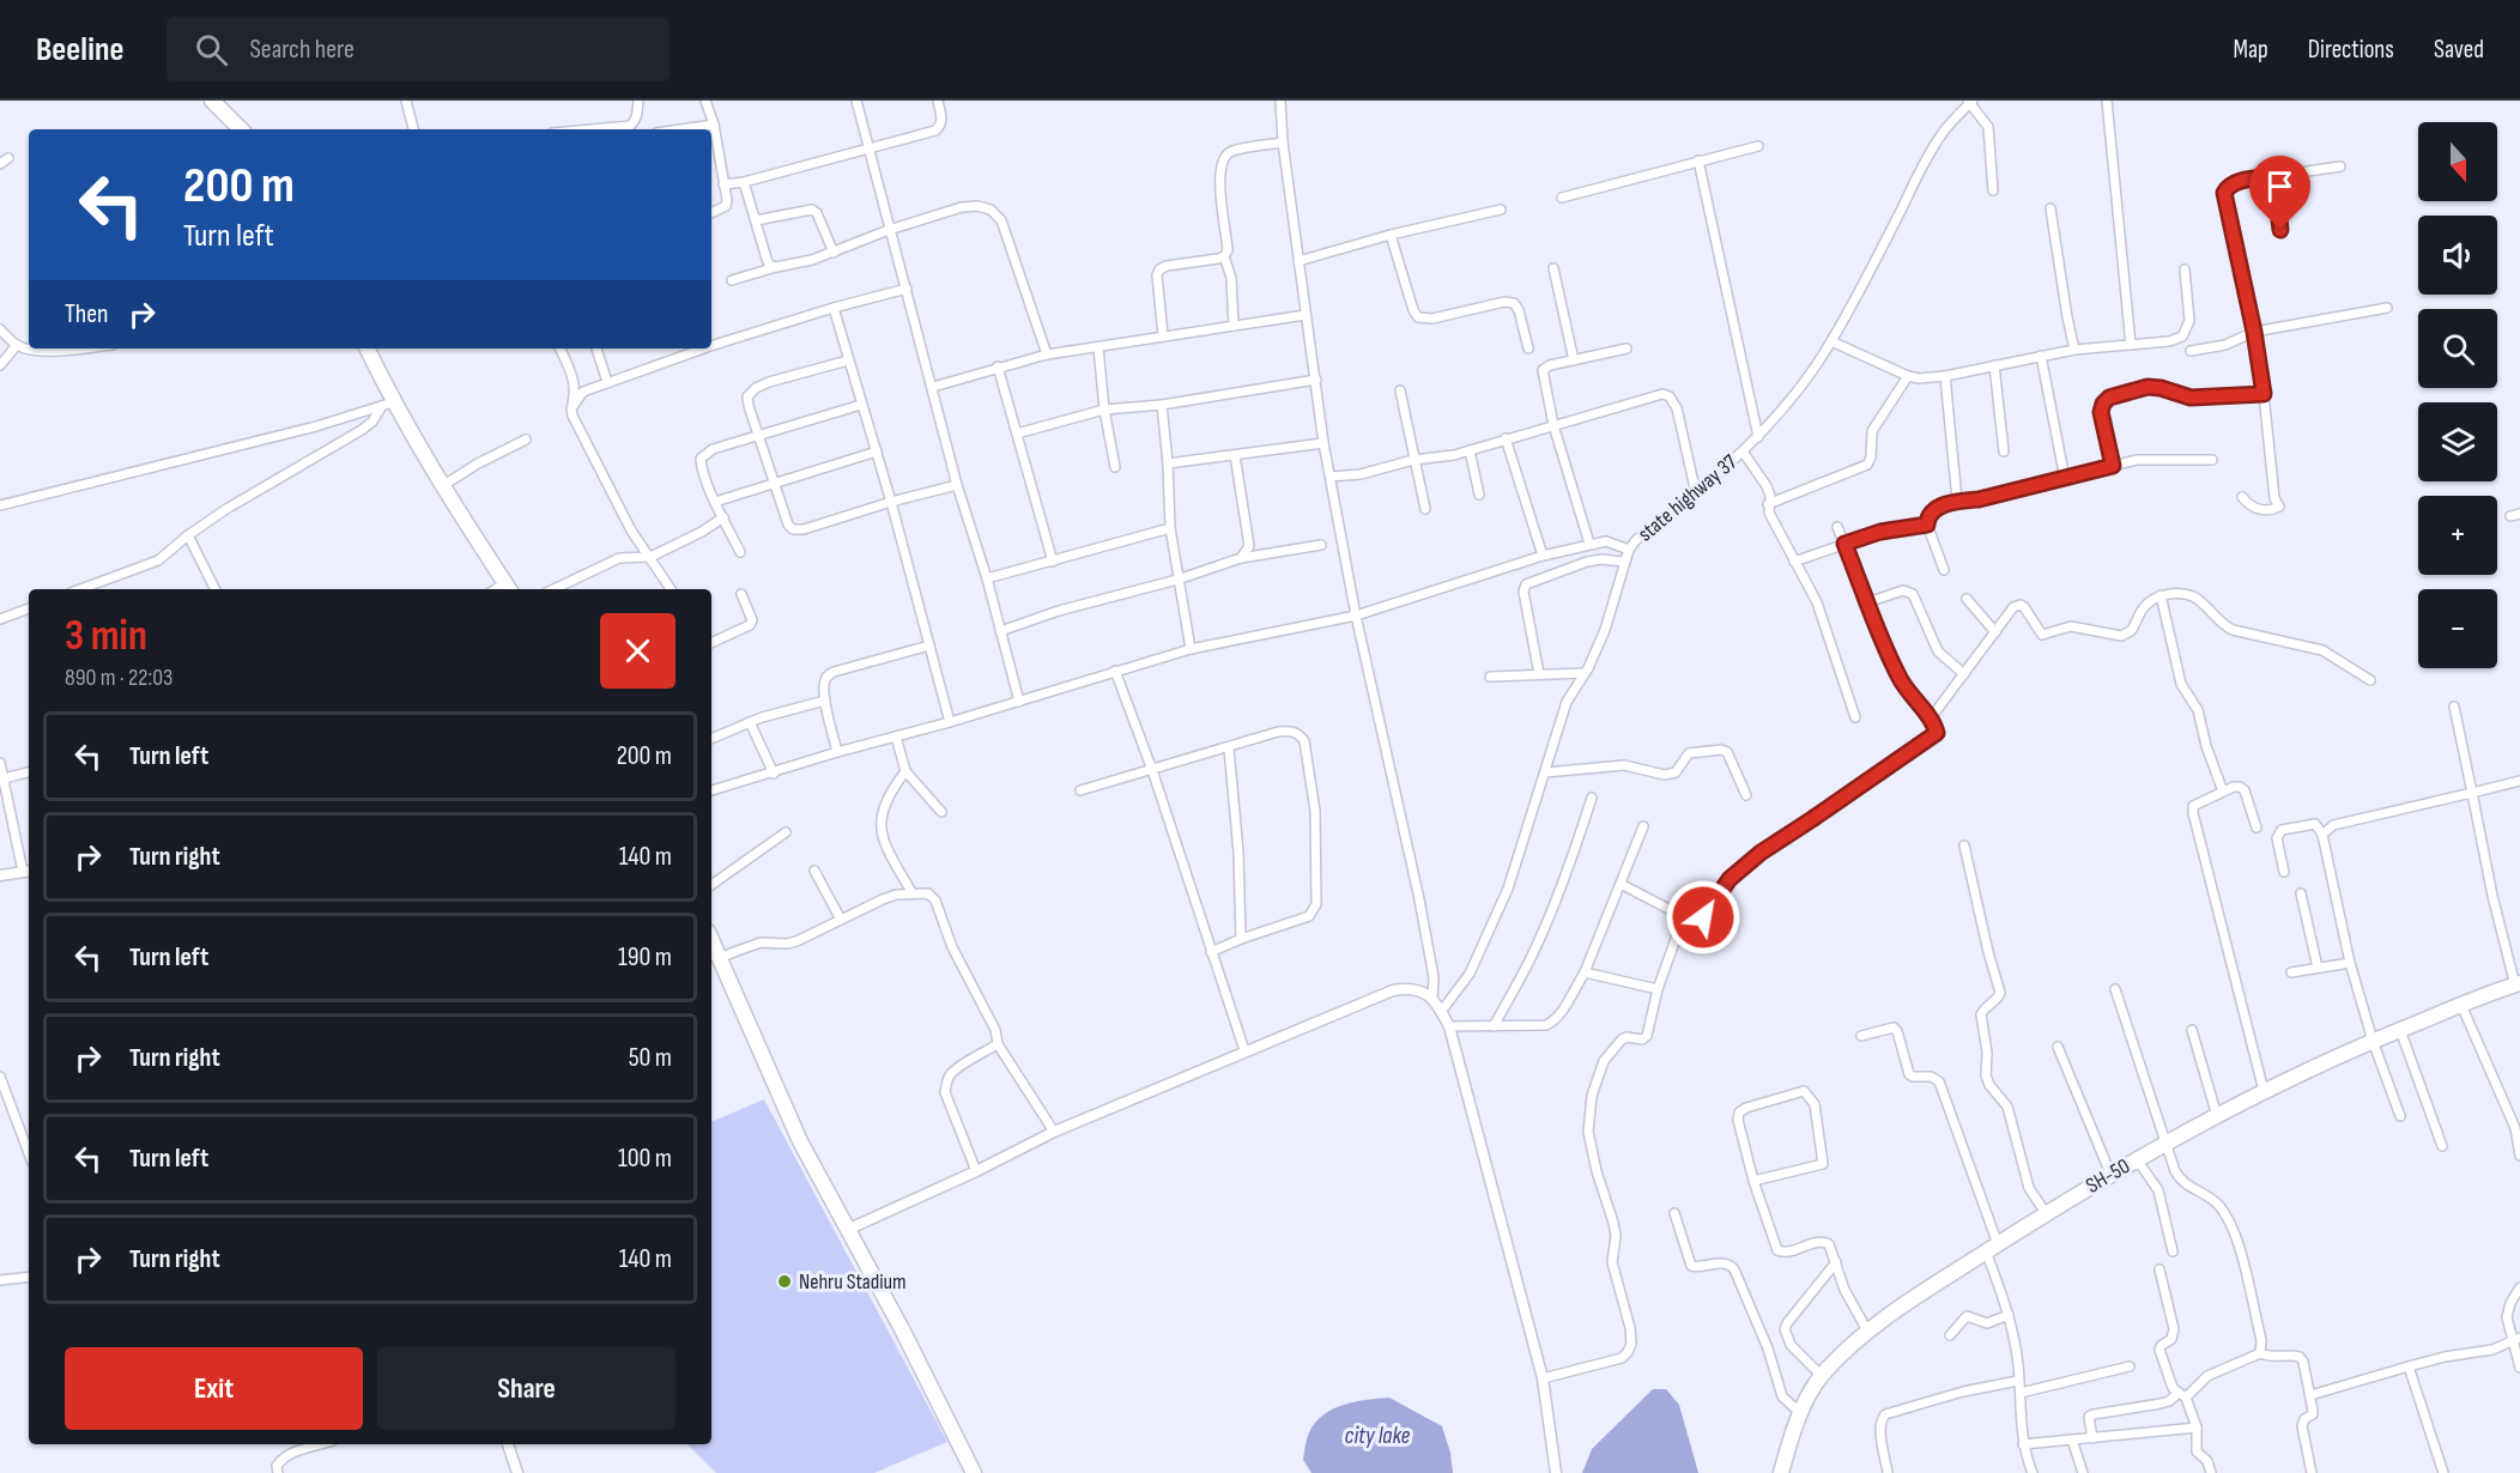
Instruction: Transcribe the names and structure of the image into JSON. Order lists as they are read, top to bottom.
{
  "streets": {
    "highway": ["SH-50"],
    "street": ["state highway 37"]
  },
  "water": ["city lake"],
  "places": ["Nehru Stadium"],
  "north": "bottom",
  "page": {
    "header": "Beeline",
    "search": "Search here",
    "nav": ["Map", "Directions", "Saved"],
    "map_buttons": ["+", "−"],
    "turn": ["200 m", "Turn left"],
    "then": "Then",
    "heading": ["3 min", "890 m · 22:03"],
    "list": [
      {
        "name": "Turn left",
        "value": "200 m"
      },
      {
        "name": "Turn right",
        "value": "140 m"
      },
      {
        "name": "Turn left",
        "value": "190 m"
      },
      {
        "name": "Turn right",
        "value": "50 m"
      },
      {
        "name": "Turn left",
        "value": "100 m"
      },
      {
        "name": "Turn right",
        "value": "140 m"
      }
    ],
    "buttons": ["Exit", "Share"]
  }
}
